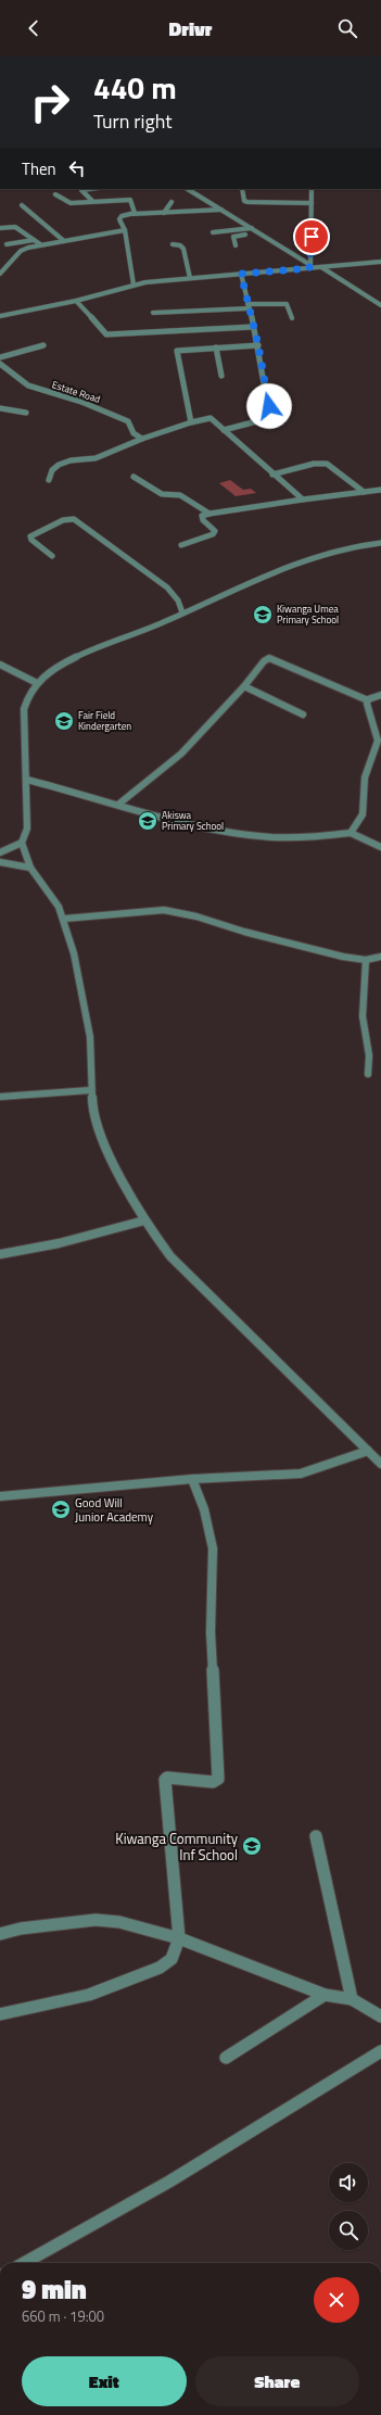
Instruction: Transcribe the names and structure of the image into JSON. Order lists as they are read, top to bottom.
{
  "streets": {
    "street": ["Estate Road"]
  },
  "places": {
    "school or university": [
      "Kiwanga Umea Primary School",
      "Fair Field Kindergarten",
      "Akiswa Primary School",
      "Good Will Junior Academy",
      "Kiwanga Community Inf School"
    ]
  },
  "page": {
    "header": "Drivr",
    "turn": ["440 m", "Turn right"],
    "then": "Then",
    "heading": ["9 min", "660 m · 19:00"],
    "buttons": ["Exit", "Share"]
  }
}
